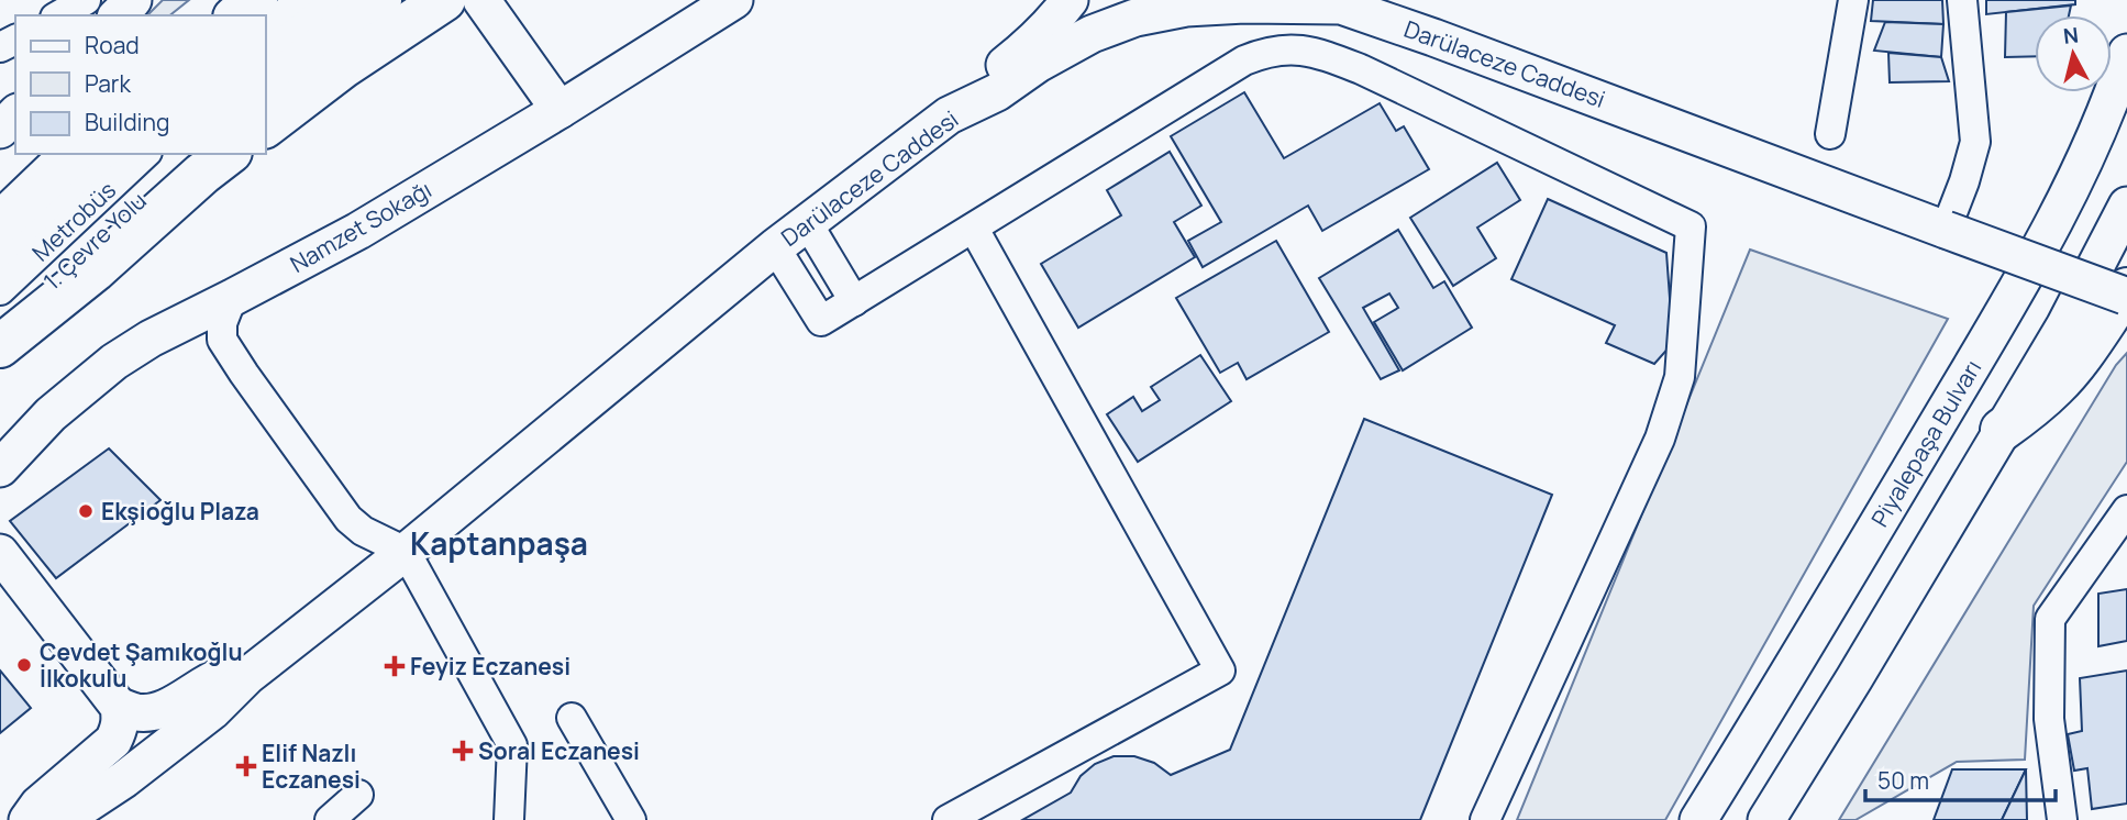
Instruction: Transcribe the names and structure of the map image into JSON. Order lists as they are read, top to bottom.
{
  "streets": {
    "highway": ["1. Çevre Yolu"],
    "main road": ["Darülaceze Caddesi", "Namzet Sokağı", "Piyalepaşa Bulvarı"],
    "street": ["Metrobüs"]
  },
  "districts": ["Kaptanpaşa"],
  "places": {
    "other": ["Ekşioğlu Plaza", "Cevdet Şamıkoğlu İlkokulu"],
    "health": ["Feyiz Eczanesi", "Soral Eczanesi", "Elif Nazlı Eczanesi"]
  },
  "legend": ["Road", "Park", "Building"],
  "scale_bar": "50 m",
  "north": "top"
}
